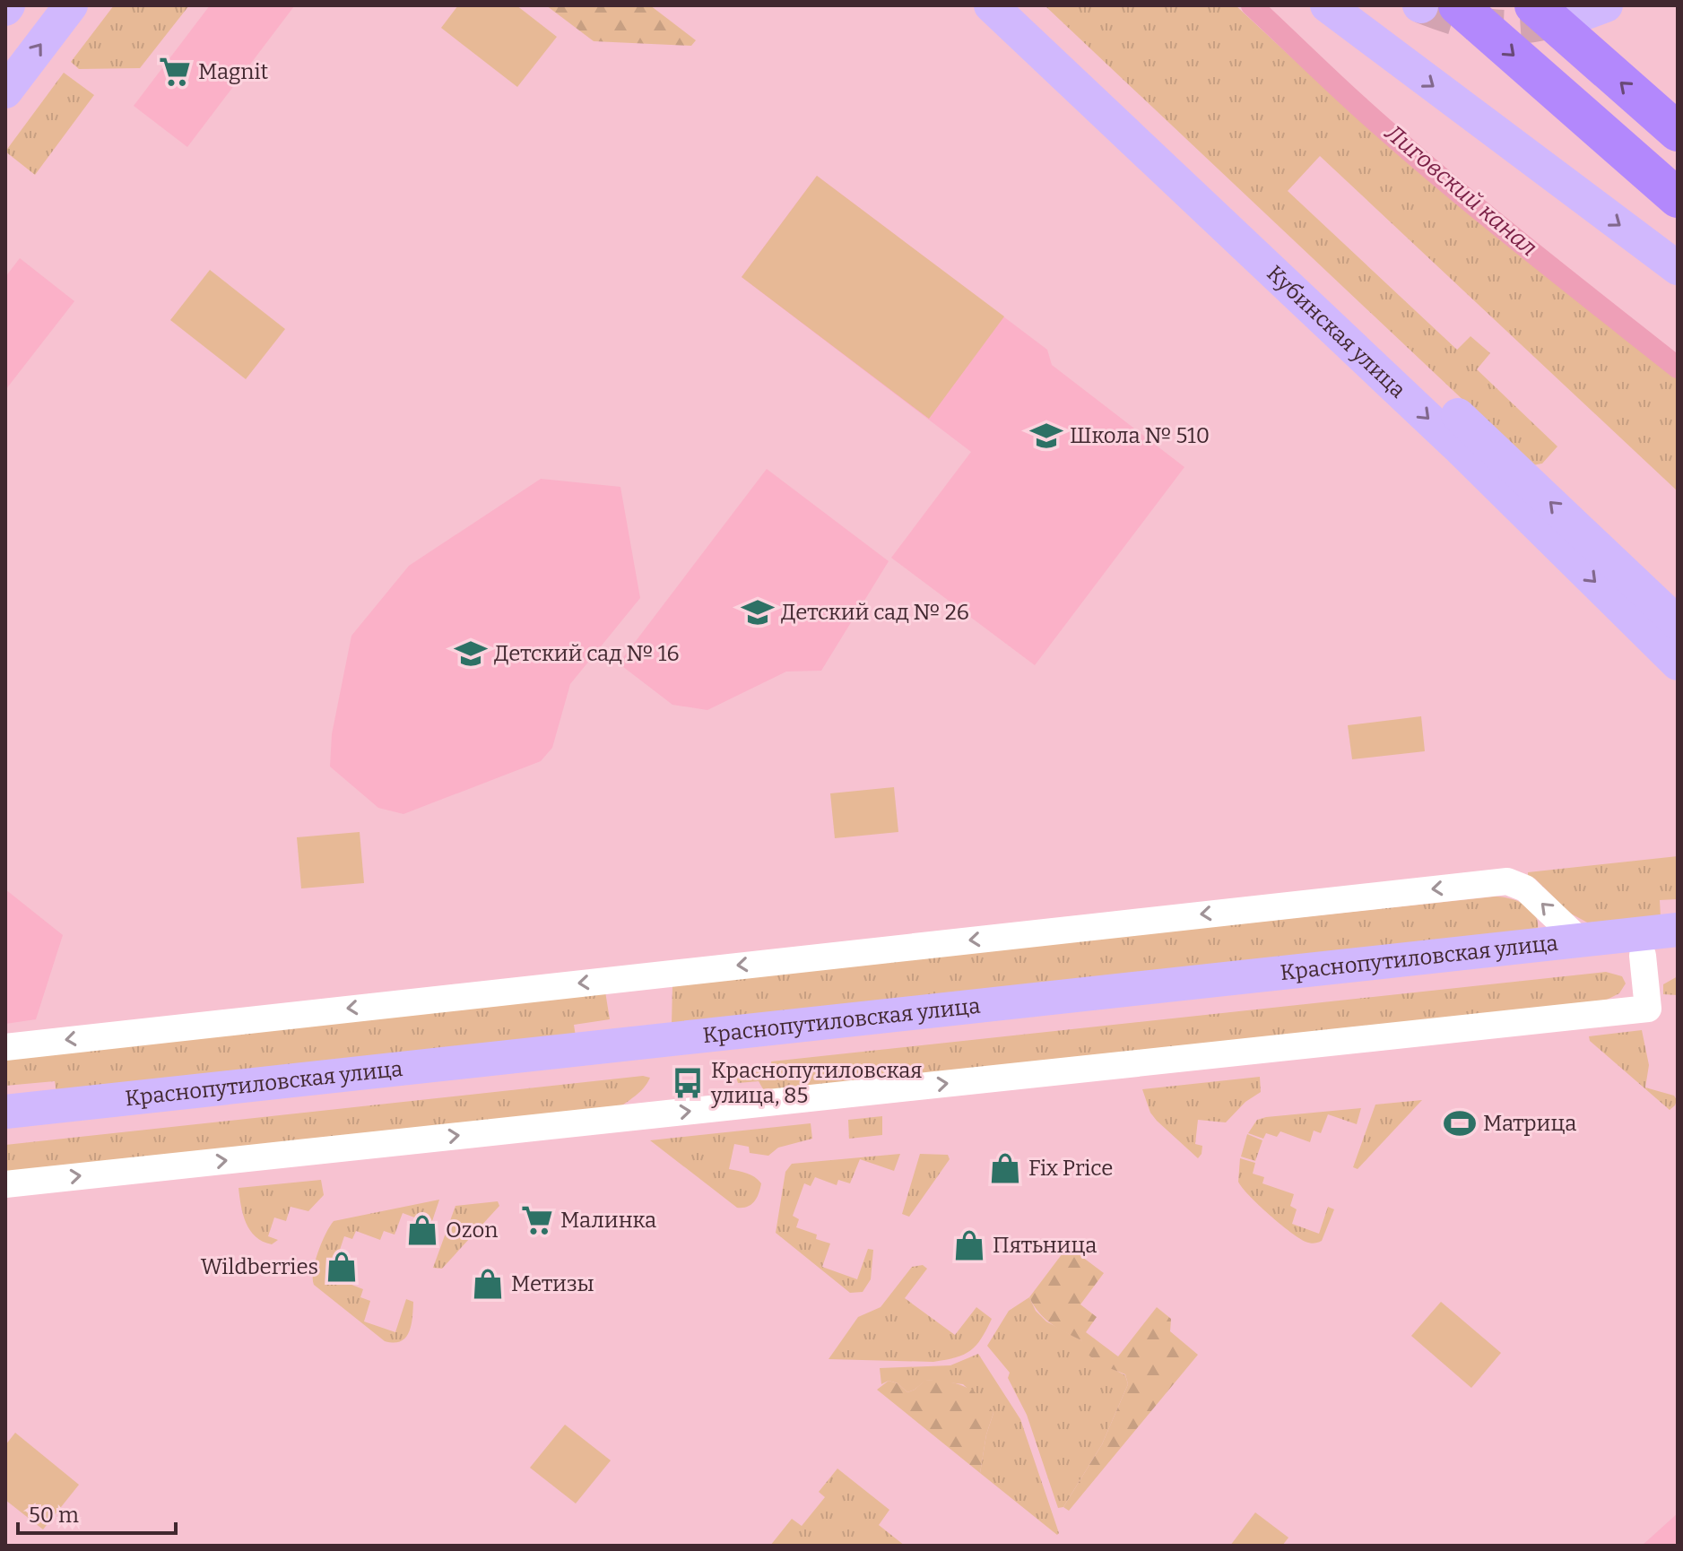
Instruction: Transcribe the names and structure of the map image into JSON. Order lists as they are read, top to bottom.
{
  "streets": {
    "main road": ["Кубинская улица", "Краснопутиловская улица"]
  },
  "water": ["Лиговский канал"],
  "places": {
    "supermarket": ["Magnit", "Малинка"],
    "school or university": ["Школа № 510", "Детский сад № 26", "Детский сад № 16"],
    "bus stop": ["Краснопутиловская улица, 85"],
    "sports": ["Матрица"],
    "shop": [
      "Fix Price",
      "Ozon",
      "Пятьница",
      "Wildberries",
      "Метизы"
    ]
  },
  "scale_bar": "50 m"
}
